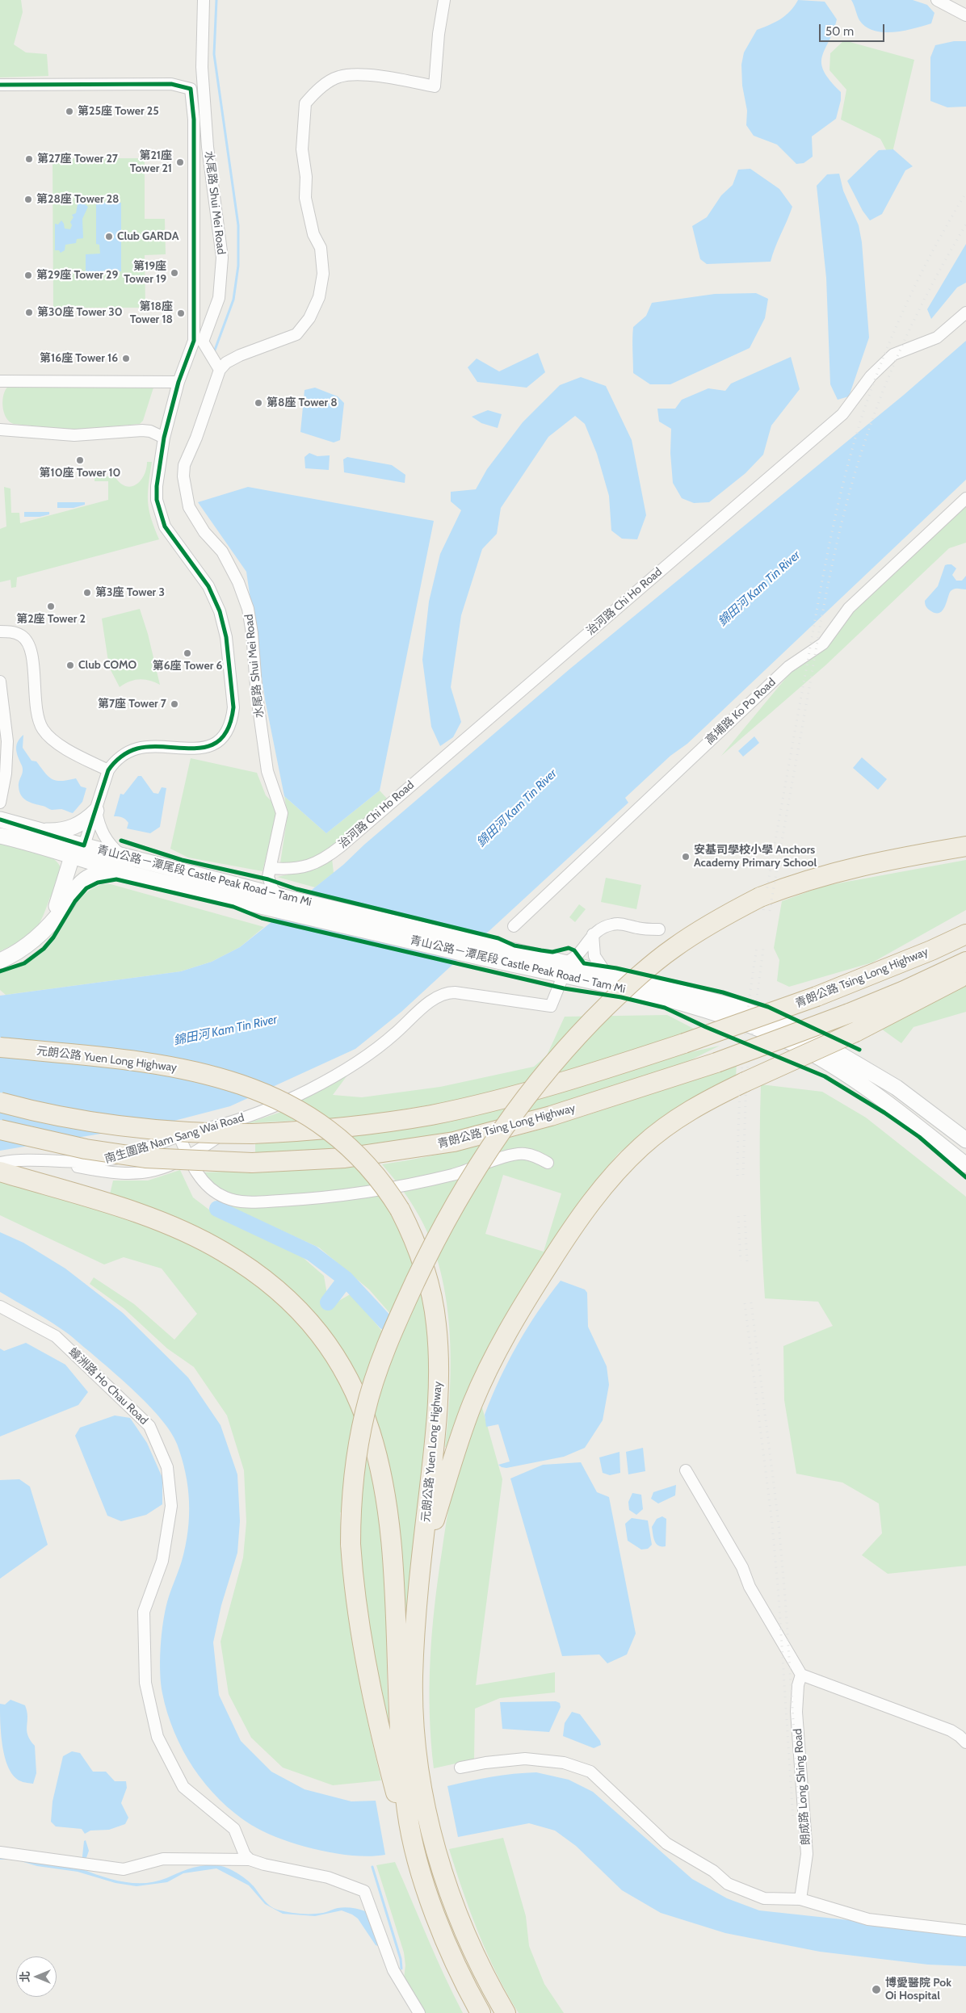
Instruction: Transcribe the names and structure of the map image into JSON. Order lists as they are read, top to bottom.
{
  "streets": {
    "highway": ["青朗公路 Tsing Long Highway", "元朗公路 Yuen Long Highway"],
    "main road": ["青山公路－潭尾段 Castle Peak Road – Tam Mi"],
    "street": [
      "水尾路 Shui Mei Road",
      "治河路 Chi Ho Road",
      "高埔路 Ko Po Road",
      "南生圍路 Nam Sang Wai Road",
      "蠔洲路 Ho Chau Road",
      "朗成路 Long Shing Road"
    ]
  },
  "crossings": [
    ["水尾路 Shui Mei Road", "治河路 Chi Ho Road"],
    ["青山公路－潭尾段 Castle Peak Road – Tam Mi", "南生圍路 Nam Sang Wai Road"],
    ["青朗公路 Tsing Long Highway", "南生圍路 Nam Sang Wai Road"]
  ],
  "water": ["錦田河 Kam Tin River"],
  "places": [
    "第25座 Tower 25",
    "第27座 Tower 27",
    "第21座 Tower 21",
    "第28座 Tower 28",
    "Club GARDA",
    "第19座 Tower 19",
    "第29座 Tower 29",
    "第30座 Tower 30",
    "第18座 Tower 18",
    "第16座 Tower 16",
    "第8座 Tower 8",
    "第10座 Tower 10",
    "第3座 Tower 3",
    "第2座 Tower 2",
    "第6座 Tower 6",
    "Club COMO",
    "第7座 Tower 7",
    "安基司學校小學 Anchors Academy Primary School",
    "博愛醫院 Pok Oi Hospital"
  ],
  "scale_bar": "50 m",
  "north": "left"
}
